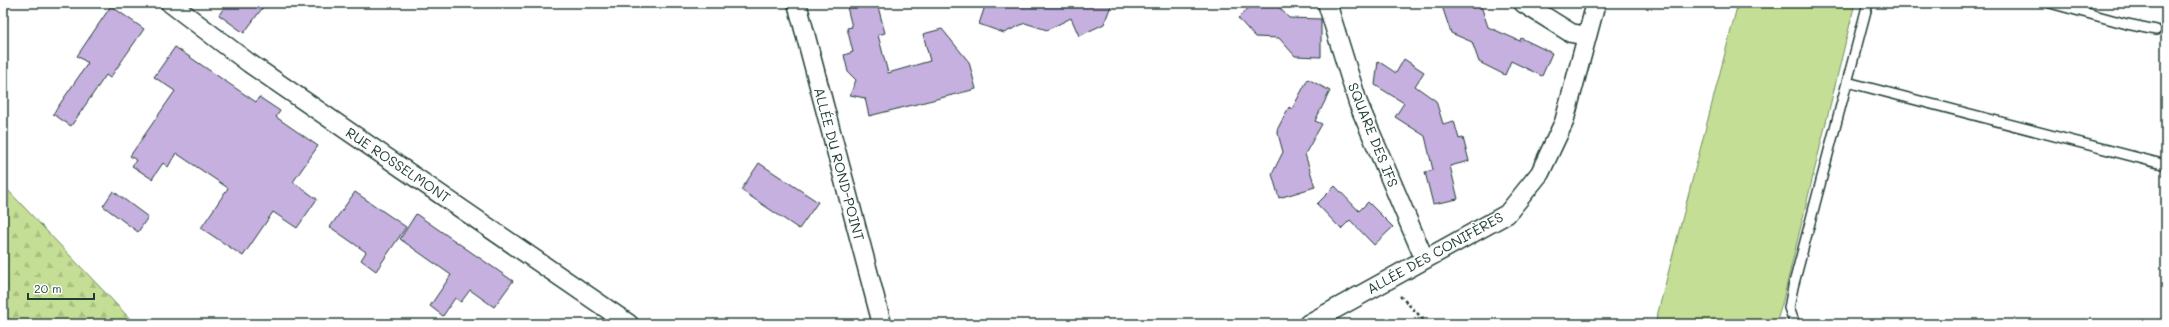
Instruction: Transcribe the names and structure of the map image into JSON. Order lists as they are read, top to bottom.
{
  "streets": {
    "street": [
      "SQUARE DES IFS",
      "ALLÉE DU ROND-POINT",
      "RUE ROSSELMONT",
      "ALLÉE DES CONIFÈRES"
    ]
  },
  "crossings": [
    ["SQUARE DES IFS", "ALLÉE DES CONIFÈRES"]
  ],
  "scale_bar": "20 m"
}
